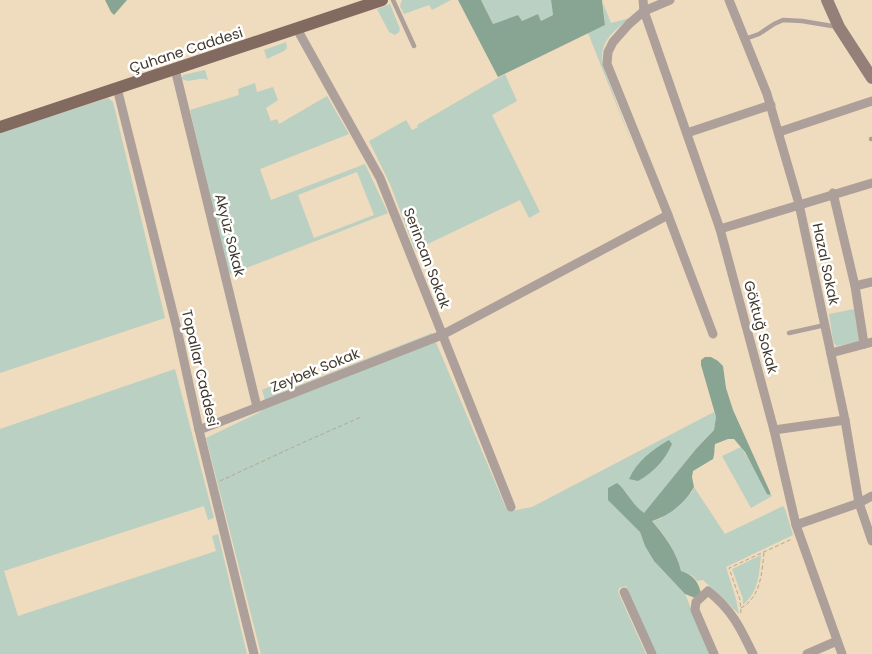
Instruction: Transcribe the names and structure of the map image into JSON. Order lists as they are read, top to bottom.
{
  "streets": {
    "main road": ["Çuhane Caddesi"],
    "street": [
      "Akyüz Sokak",
      "Serincan Sokak",
      "Hazal Sokak",
      "Göktuğ Sokak",
      "Topallar Caddesi",
      "Zeybek Sokak"
    ]
  },
  "crossings": [
    ["Çuhane Caddesi", "Akyüz Sokak"],
    ["Çuhane Caddesi", "Serincan Sokak"],
    ["Çuhane Caddesi", "Topallar Caddesi"],
    ["Akyüz Sokak", "Zeybek Sokak"],
    ["Serincan Sokak", "Zeybek Sokak"],
    ["Topallar Caddesi", "Zeybek Sokak"]
  ]
}
